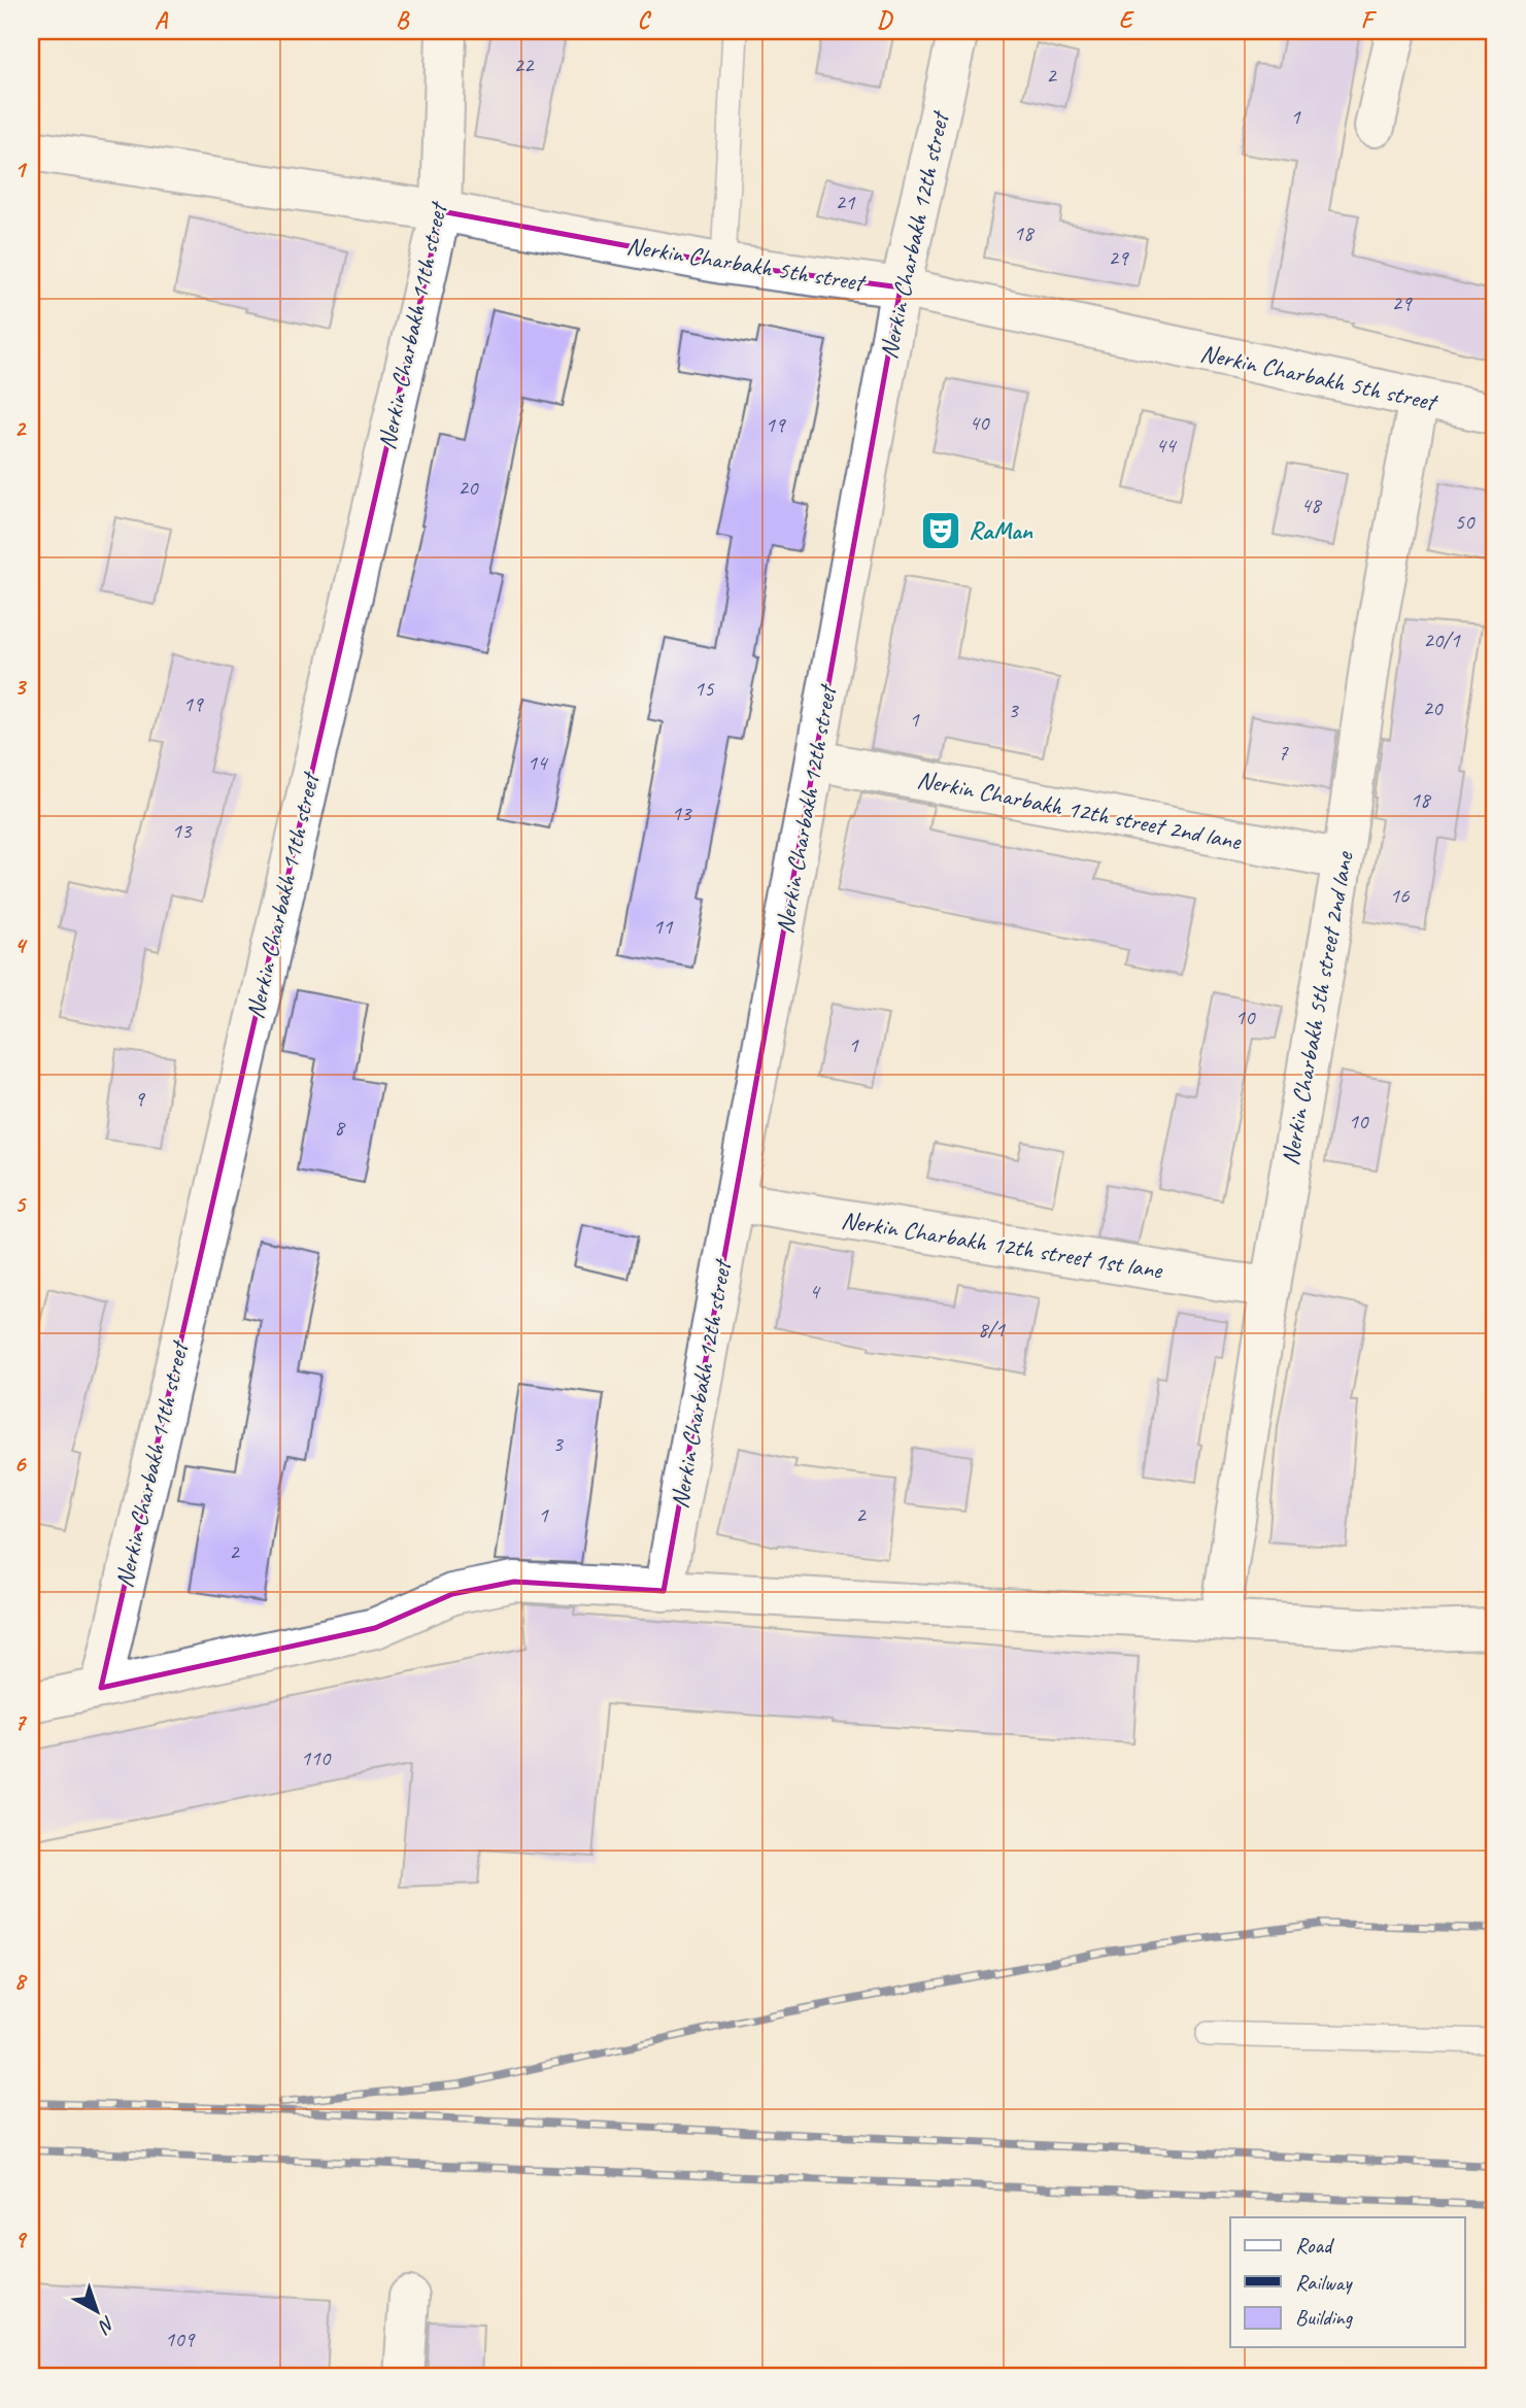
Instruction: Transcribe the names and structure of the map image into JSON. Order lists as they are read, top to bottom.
{
  "streets": {
    "street": [
      "Nerkin Charbakh 12th street",
      "Nerkin Charbakh 5th street",
      "Nerkin Charbakh 11th street",
      "Nerkin Charbakh 12th street 2nd lane",
      "Nerkin Charbakh 5th street 2nd lane",
      "Nerkin Charbakh 12th street 1st lane"
    ]
  },
  "crossings": [
    ["Nerkin Charbakh 12th street", "Nerkin Charbakh 5th street"],
    ["Nerkin Charbakh 12th street", "Nerkin Charbakh 12th street 2nd lane"],
    ["Nerkin Charbakh 12th street", "Nerkin Charbakh 12th street 1st lane"],
    ["Nerkin Charbakh 5th street", "Nerkin Charbakh 11th street"],
    ["Nerkin Charbakh 5th street", "Nerkin Charbakh 5th street 2nd lane"],
    ["Nerkin Charbakh 12th street 2nd lane", "Nerkin Charbakh 5th street 2nd lane"],
    ["Nerkin Charbakh 5th street 2nd lane", "Nerkin Charbakh 12th street 1st lane"]
  ],
  "places": {
    "theatre": ["RaMan"]
  },
  "house_numbers": [
    "22",
    "2",
    "1",
    "21",
    "18",
    "29",
    "29",
    "40",
    "19",
    "44",
    "20",
    "48",
    "50",
    "20/1",
    "15",
    "19",
    "20",
    "3",
    "1",
    "7",
    "14",
    "18",
    "13",
    "13",
    "16",
    "11",
    "10",
    "1",
    "9",
    "10",
    "8",
    "4",
    "8/1",
    "3",
    "1",
    "2",
    "2",
    "110",
    "109"
  ],
  "legend": ["Road", "Railway", "Building"],
  "north": "bottom right",
  "grid": {
    "columns": [
      "A",
      "B",
      "C",
      "D",
      "E",
      "F"
    ],
    "rows": [
      "1",
      "2",
      "3",
      "4",
      "5",
      "6",
      "7",
      "8",
      "9"
    ]
  }
}
